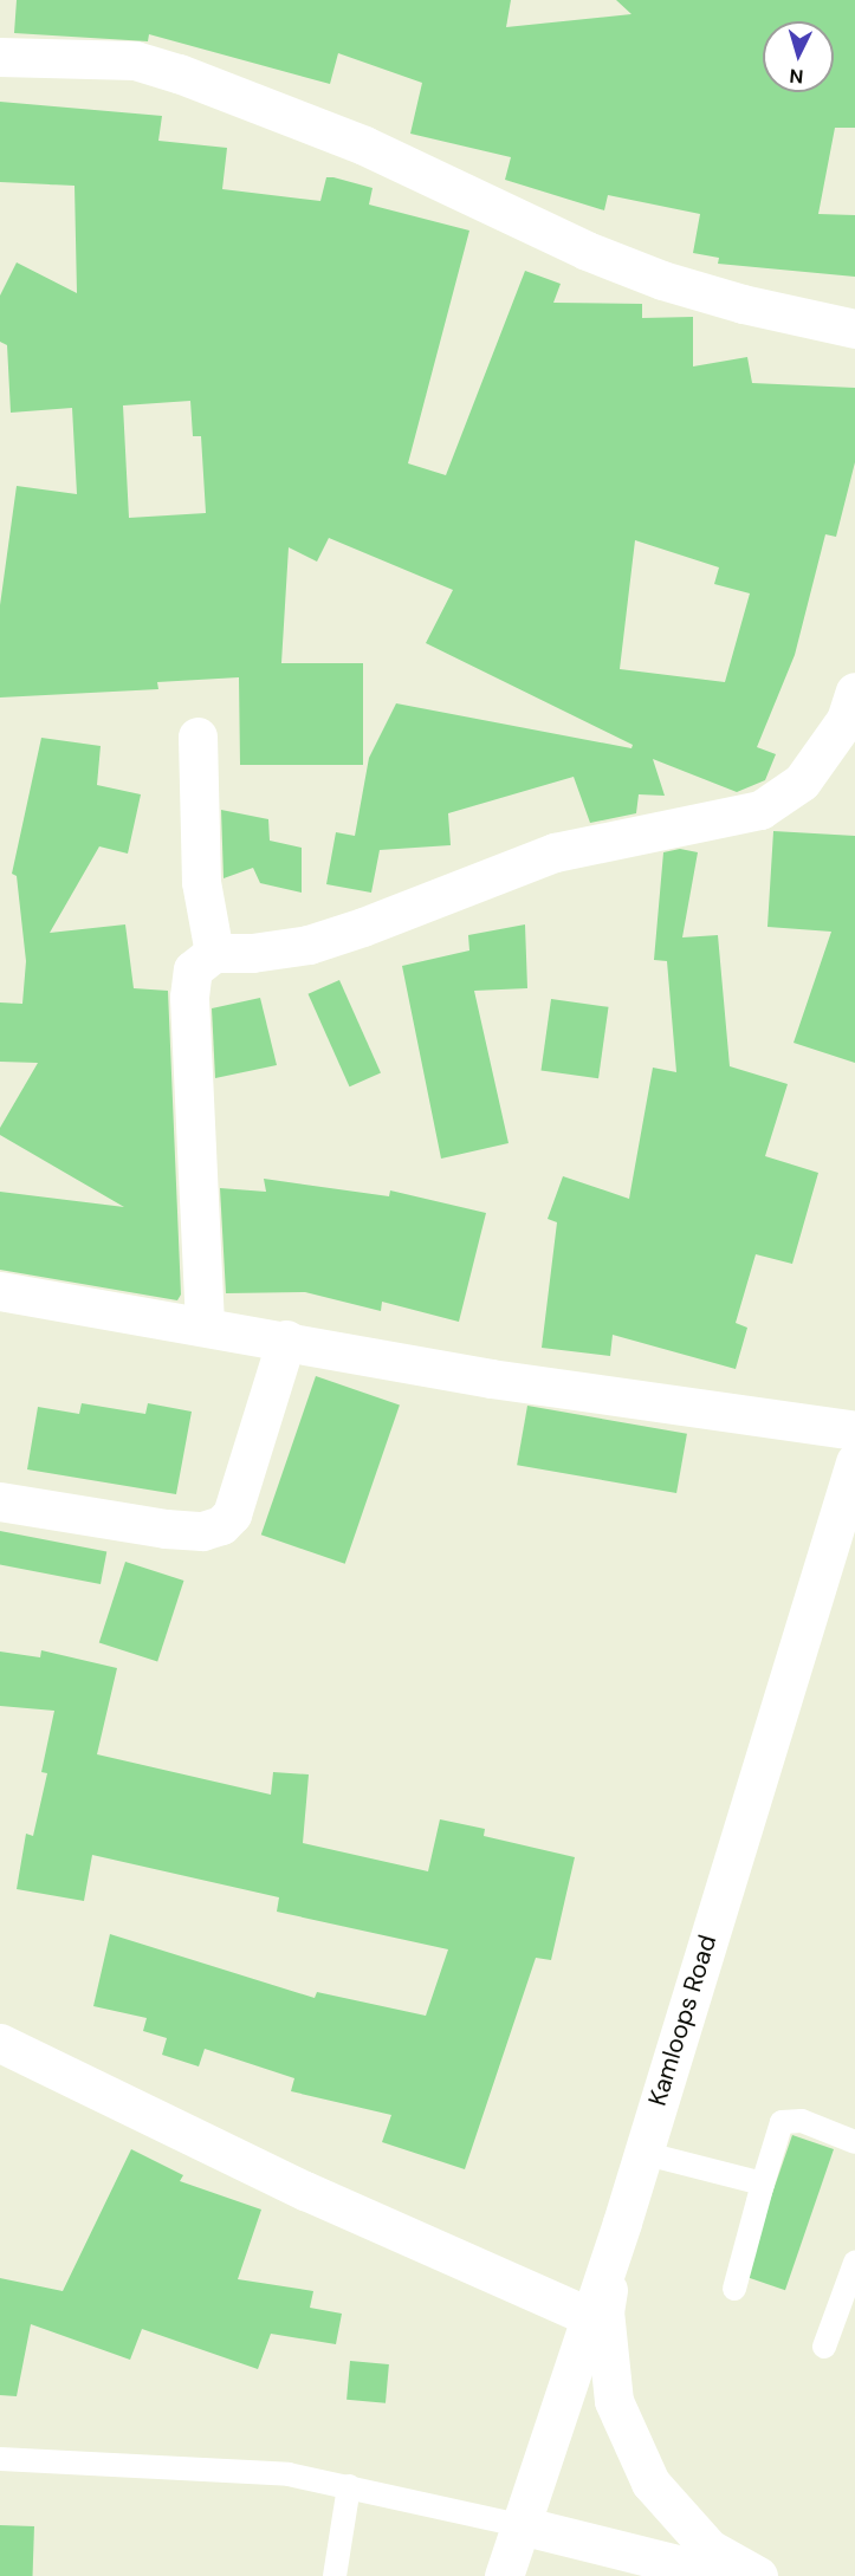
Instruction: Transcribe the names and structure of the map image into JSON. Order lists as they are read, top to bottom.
{
  "streets": {
    "street": ["Kamloops Road"]
  },
  "north": "bottom"
}
